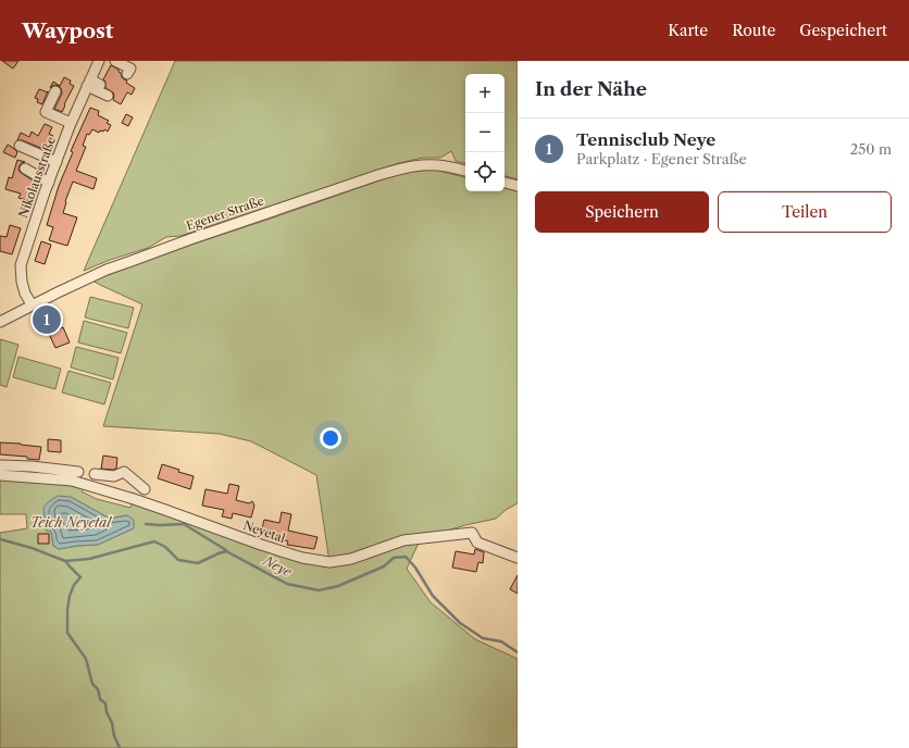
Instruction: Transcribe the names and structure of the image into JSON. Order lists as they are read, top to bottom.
{
  "streets": {
    "street": ["Nikolausstraße", "Egener Straße", "Neyetal"]
  },
  "crossings": [
    ["Nikolausstraße", "Egener Straße"]
  ],
  "water": ["Teich Neyetal", "Neye"],
  "page": {
    "header": "Waypost",
    "nav": ["Karte", "Route", "Gespeichert"],
    "heading": "In der Nähe",
    "map_buttons": ["+", "−"],
    "list": [
      {
        "mark": "1",
        "name": "Tennisclub Neye",
        "note": "Parkplatz · Egener Straße",
        "value": "250 m"
      }
    ],
    "buttons": ["Speichern", "Teilen"],
    "pins": "1"
  }
}
